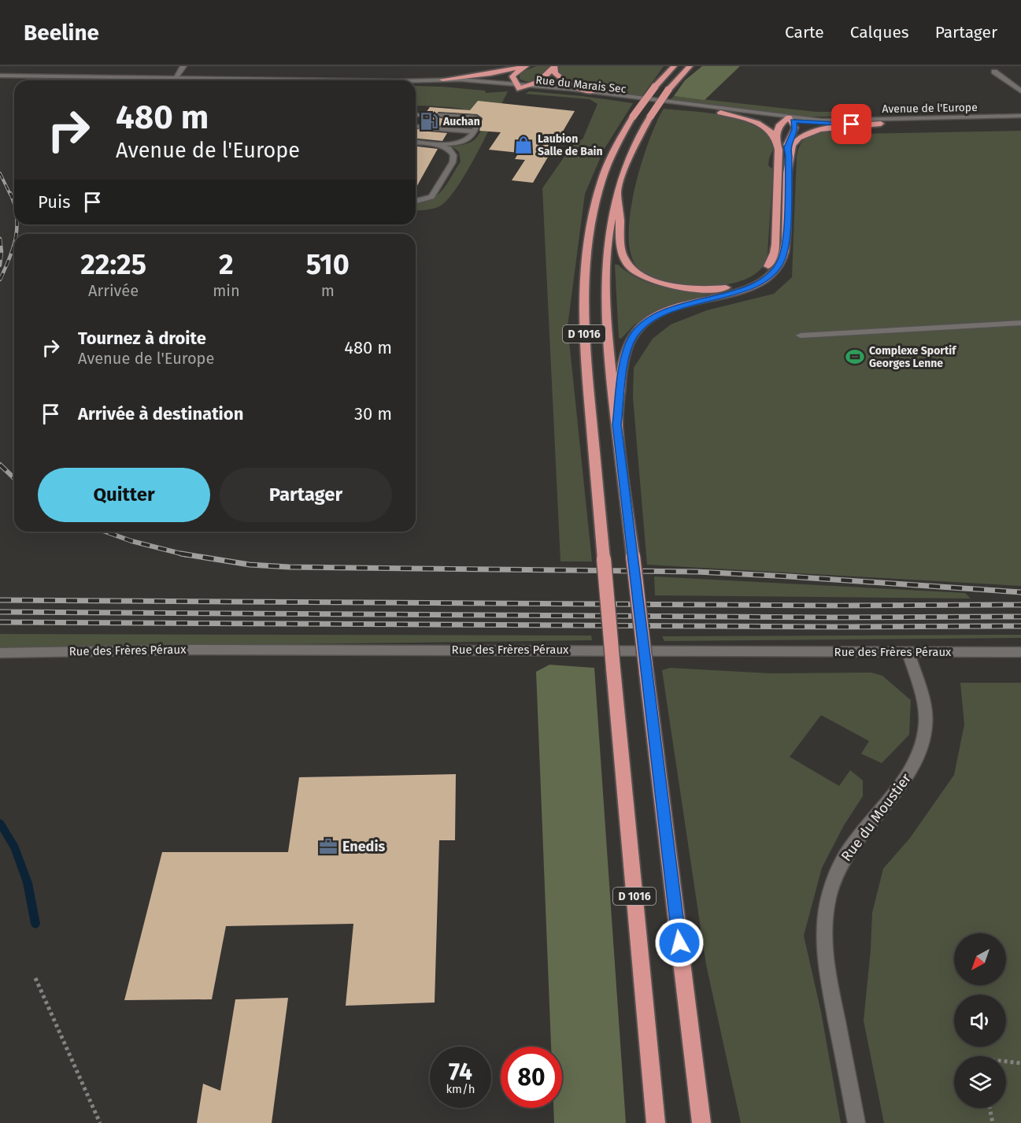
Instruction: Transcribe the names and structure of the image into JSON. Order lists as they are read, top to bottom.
{
  "streets": {
    "highway": ["D 1016"],
    "street": [
      "Rue du Marais Sec",
      "Avenue de l'Europe",
      "Rue des Frères Péraux",
      "Rue du Moustier"
    ]
  },
  "crossings": [
    ["Rue du Marais Sec", "Avenue de l'Europe"],
    ["Avenue de l'Europe", "D 1016"],
    ["Rue des Frères Péraux", "Rue du Moustier"]
  ],
  "places": {
    "fuel station": ["Auchan"],
    "shop": ["Laubion Salle de Bain"],
    "sports": ["Complexe Sportif Georges Lenne"],
    "office": ["Enedis"]
  },
  "north": "bottom left",
  "page": {
    "header": "Beeline",
    "nav": ["Carte", "Calques", "Partager"],
    "turn": ["480 m", "Avenue de l'Europe"],
    "then": "Puis",
    "eta": [
      "22:25",
      "Arrivée",
      "2",
      "min",
      "510",
      "m"
    ],
    "list": [
      {
        "name": "Tournez à droite",
        "note": "Avenue de l'Europe",
        "value": "480 m"
      },
      {
        "name": "Arrivée à destination",
        "value": "30 m"
      }
    ],
    "buttons": ["Quitter", "Partager"],
    "speed": "74 km/h",
    "limit": "80"
  }
}
